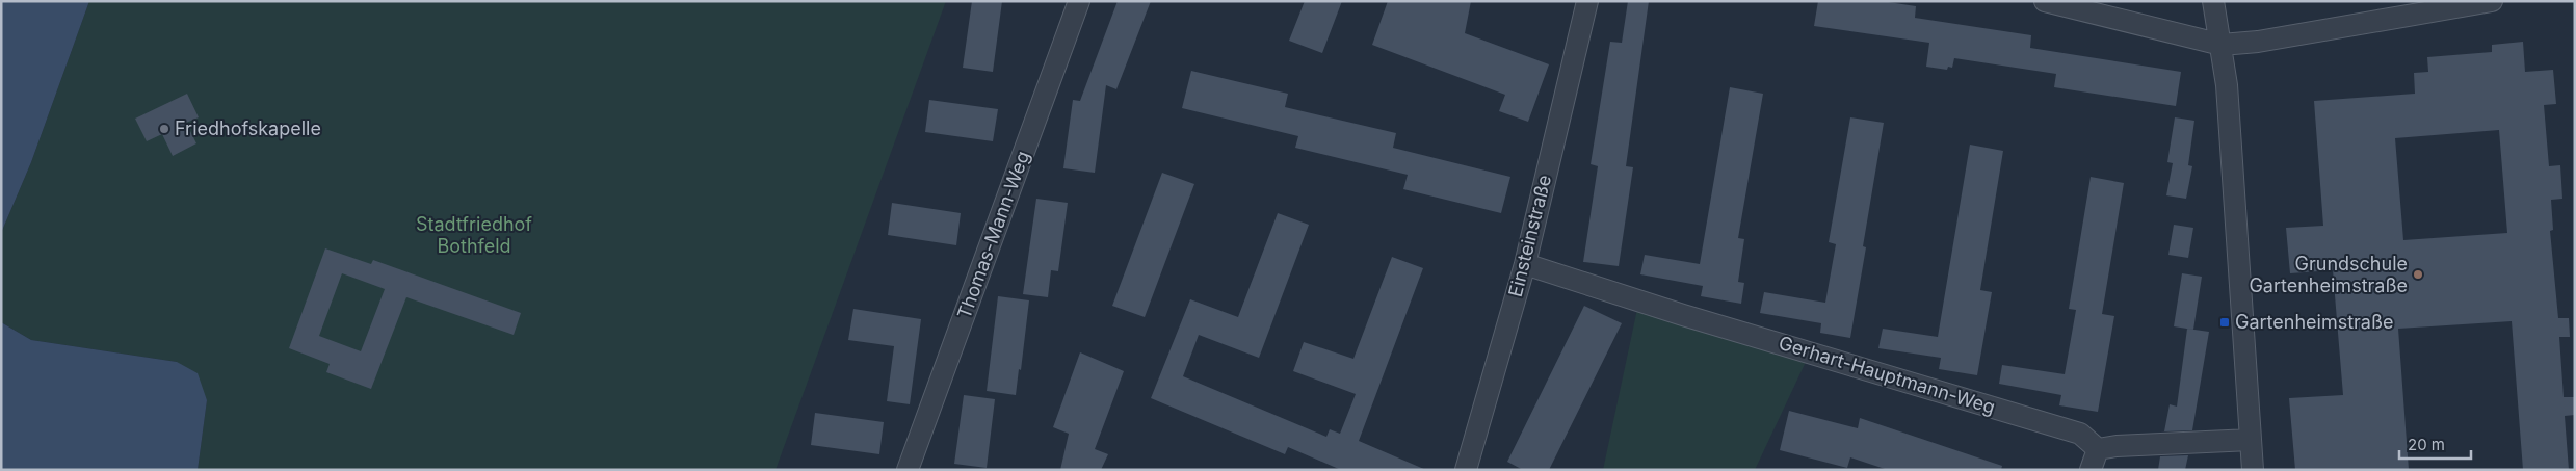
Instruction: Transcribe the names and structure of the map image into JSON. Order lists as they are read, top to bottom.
{
  "streets": {
    "street": ["Thomas-Mann-Weg", "Einsteinstraße", "Gerhart-Hauptmann-Weg"]
  },
  "crossings": [
    ["Einsteinstraße", "Gerhart-Hauptmann-Weg"]
  ],
  "parks": ["Stadtfriedhof Bothfeld"],
  "places": {
    "other": ["Friedhofskapelle", "Grundschule Gartenheimstraße"],
    "transit": ["Gartenheimstraße"]
  },
  "scale_bar": "20 m"
}
